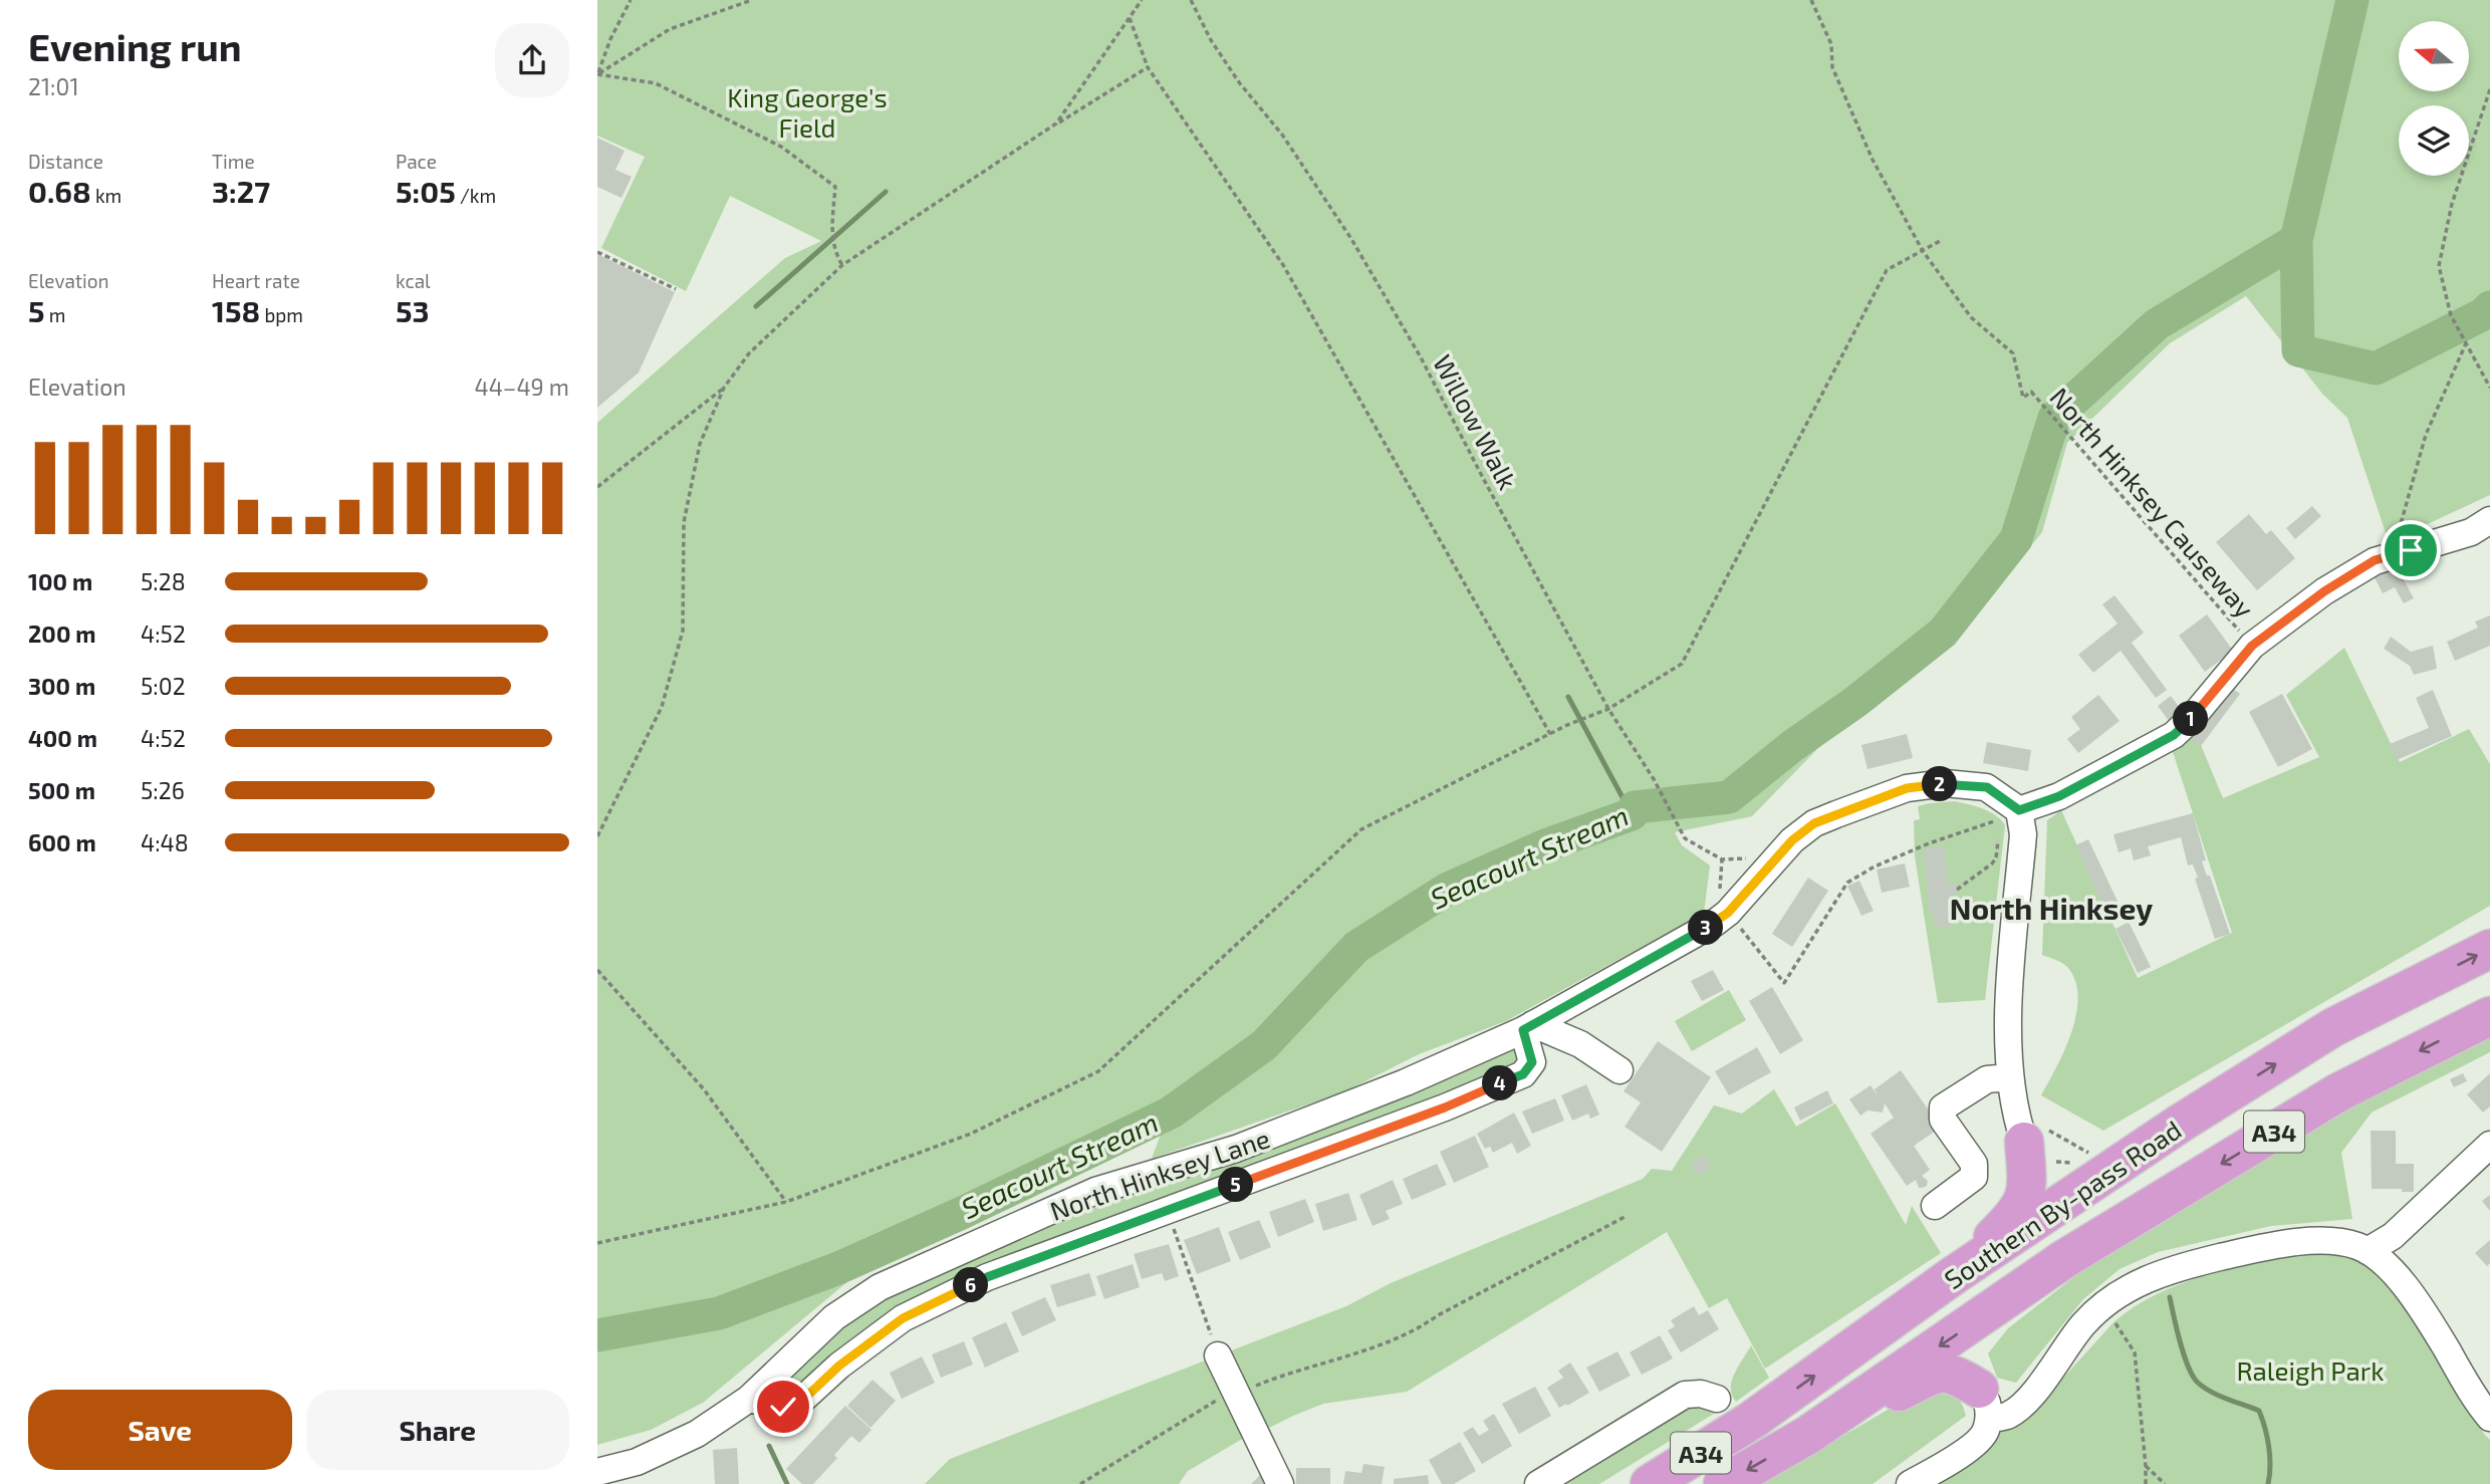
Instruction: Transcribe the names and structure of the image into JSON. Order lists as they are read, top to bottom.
{
  "streets": {
    "highway": ["A34", "Southern By-pass Road"],
    "street": ["North Hinksey Lane"],
    "path": ["Willow Walk", "North Hinksey Causeway"]
  },
  "districts": ["North Hinksey"],
  "water": ["Seacourt Stream"],
  "parks": ["King George's Field", "Raleigh Park"],
  "north": "left",
  "page": {
    "heading": ["Evening run", "21:01"],
    "stats": [
      ["Distance", "0.68 km"],
      ["Time", "3:27"],
      ["Pace", "5:05 /km"],
      ["Elevation", "5 m"],
      ["Heart rate", "158 bpm"],
      ["kcal", "53"]
    ],
    "chart": ["Elevation", "44–49 m"],
    "list": [
      {
        "name": "100 m",
        "note": "5:28"
      },
      {
        "name": "200 m",
        "note": "4:52"
      },
      {
        "name": "300 m",
        "note": "5:02"
      },
      {
        "name": "400 m",
        "note": "4:52"
      },
      {
        "name": "500 m",
        "note": "5:26"
      },
      {
        "name": "600 m",
        "note": "4:48"
      }
    ],
    "pins": [
      "1",
      "2",
      "3",
      "4",
      "5",
      "6"
    ],
    "buttons": ["Save", "Share"]
  }
}
